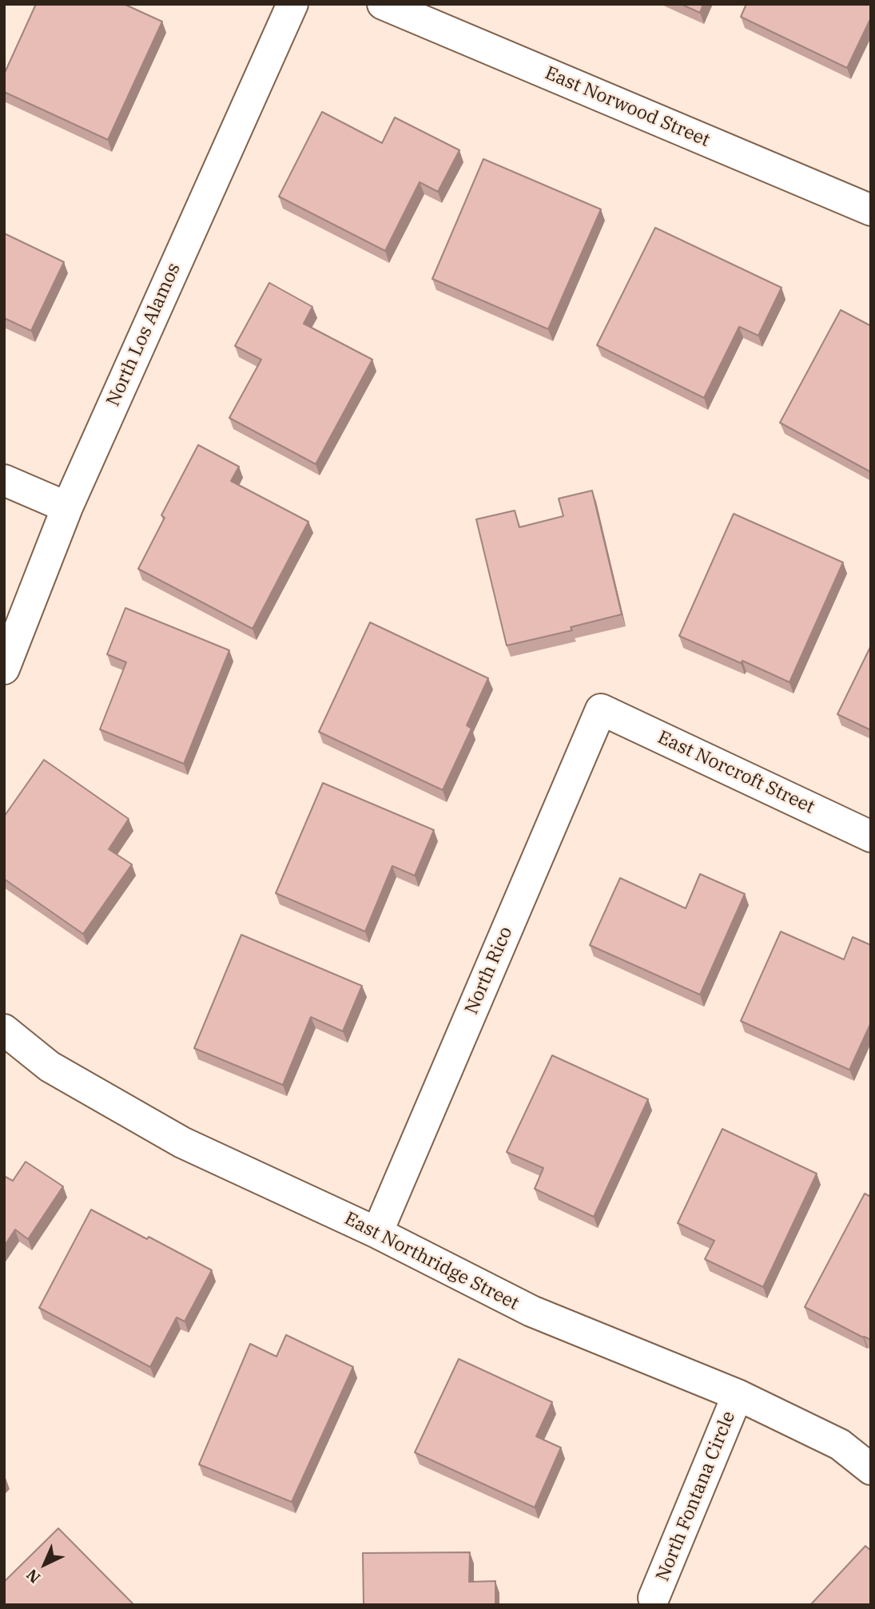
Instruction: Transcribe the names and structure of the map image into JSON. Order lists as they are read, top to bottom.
{
  "streets": {
    "street": [
      "East Norwood Street",
      "North Los Alamos",
      "East Norcroft Street",
      "North Rico",
      "East Northridge Street",
      "North Fontana Circle"
    ]
  },
  "crossings": [
    ["East Norcroft Street", "North Rico"],
    ["North Rico", "East Northridge Street"],
    ["East Northridge Street", "North Fontana Circle"]
  ],
  "north": "bottom left"
}
